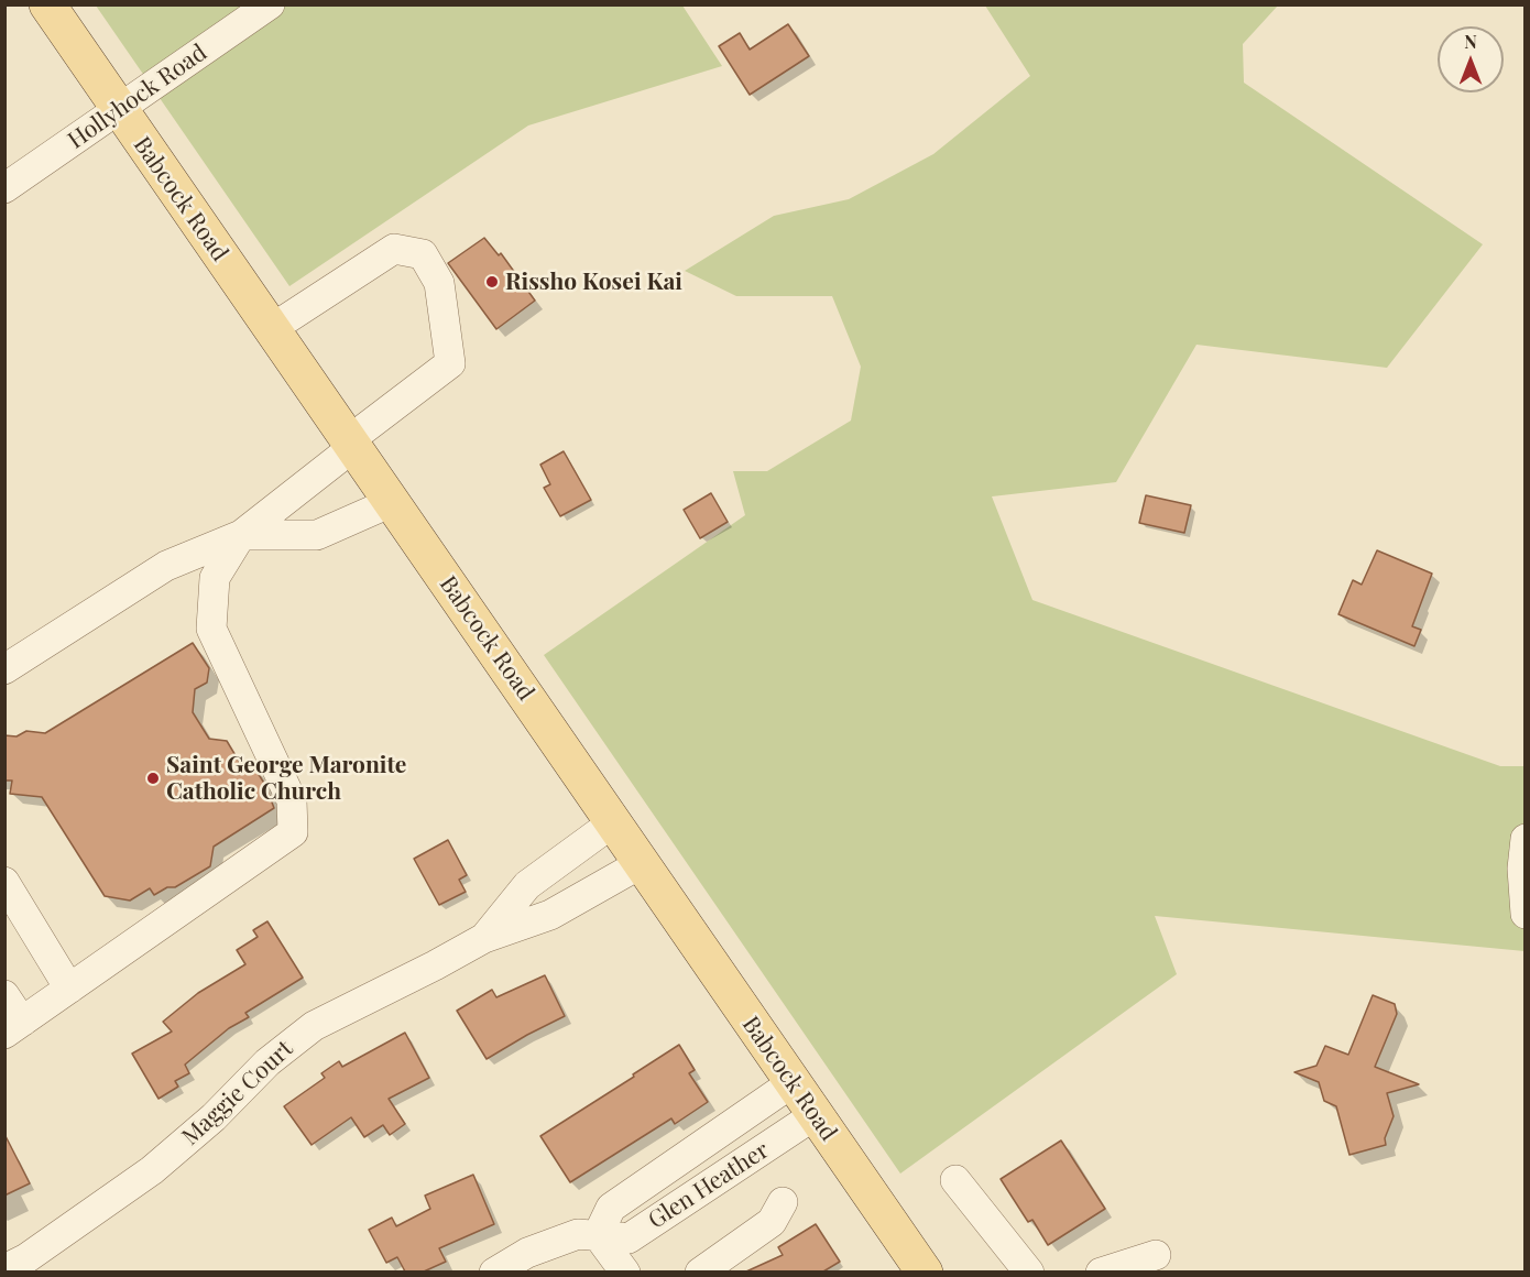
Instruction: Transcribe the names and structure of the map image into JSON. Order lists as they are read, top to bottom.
{
  "streets": {
    "main road": ["Babcock Road"],
    "street": ["Hollyhock Road", "Maggie Court", "Glen Heather"]
  },
  "crossings": [
    ["Hollyhock Road", "Babcock Road"],
    ["Babcock Road", "Maggie Court"],
    ["Babcock Road", "Glen Heather"]
  ],
  "places": ["Rissho Kosei Kai", "Saint George Maronite Catholic Church"],
  "north": "top"
}
